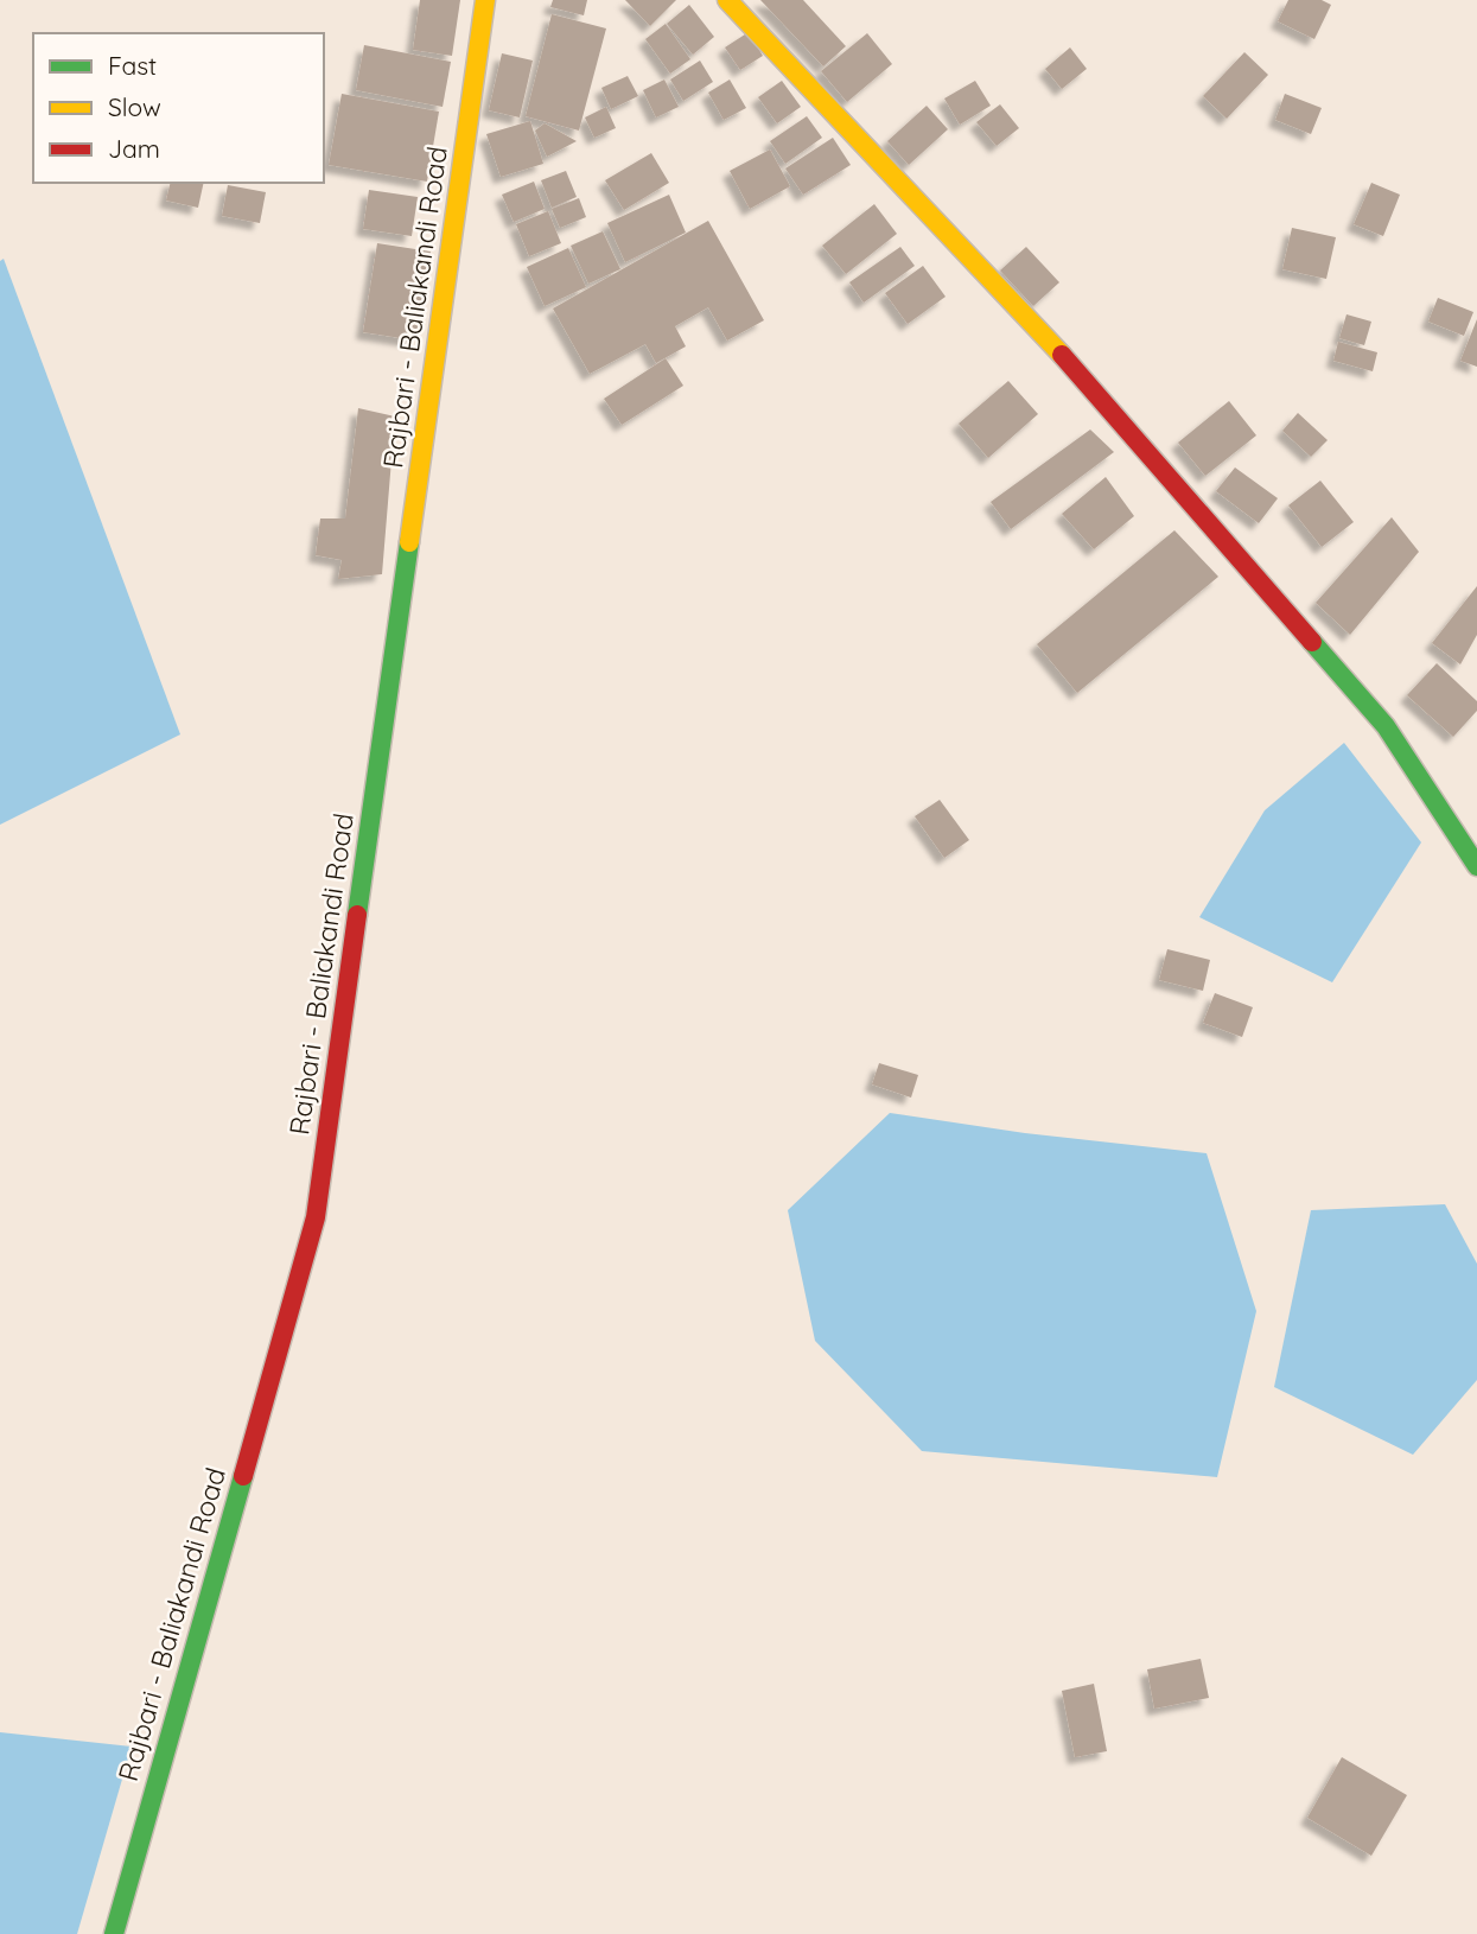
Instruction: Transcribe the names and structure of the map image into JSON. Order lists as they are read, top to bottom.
{
  "streets": {
    "main road": ["Rajbari - Baliakandi Road"]
  },
  "legend": ["Fast", "Slow", "Jam"]
}
